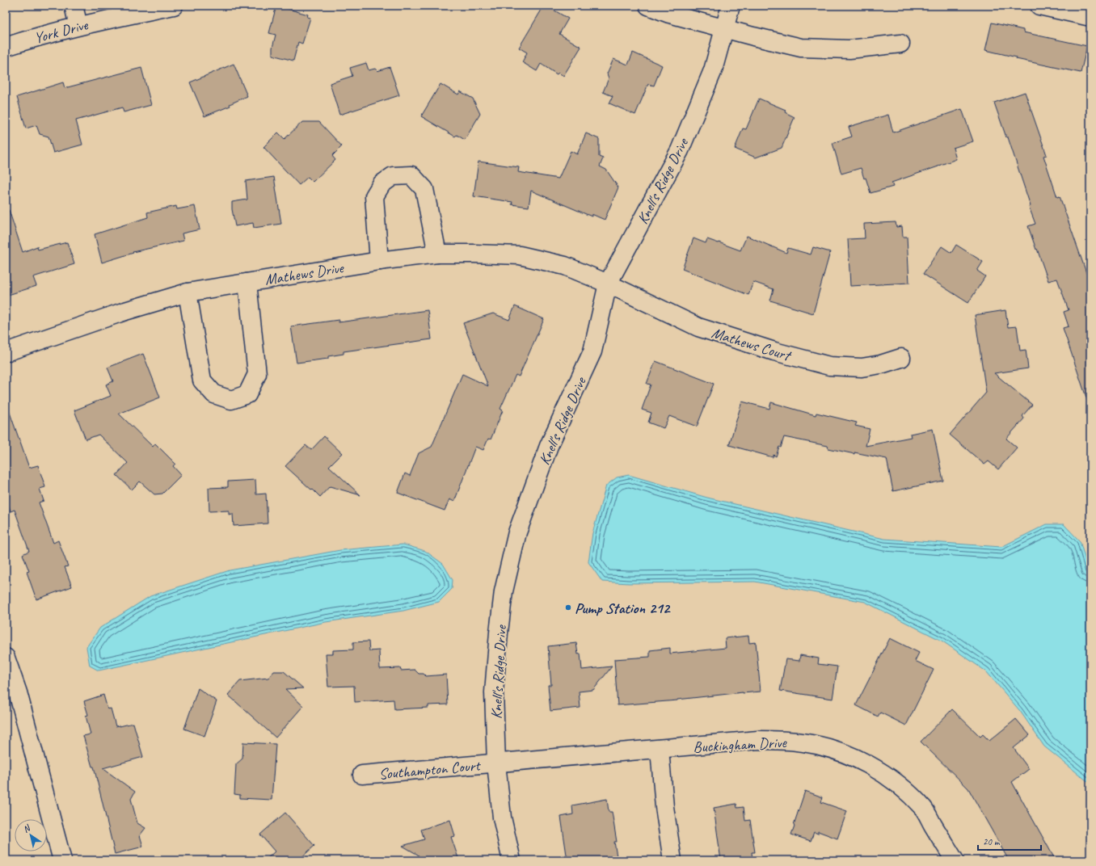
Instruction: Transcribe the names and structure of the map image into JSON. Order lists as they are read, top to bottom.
{
  "streets": {
    "street": [
      "York Drive",
      "Knell's Ridge Drive",
      "Mathews Drive",
      "Mathews Court",
      "Buckingham Drive",
      "Southampton Court"
    ]
  },
  "crossings": [
    ["Knell's Ridge Drive", "Mathews Drive"],
    ["Knell's Ridge Drive", "Mathews Court"],
    ["Knell's Ridge Drive", "Buckingham Drive"],
    ["Knell's Ridge Drive", "Southampton Court"],
    ["Mathews Drive", "Mathews Court"],
    ["Buckingham Drive", "Southampton Court"]
  ],
  "places": ["Pump Station 212"],
  "scale_bar": "20 m",
  "north": "top left"
}
